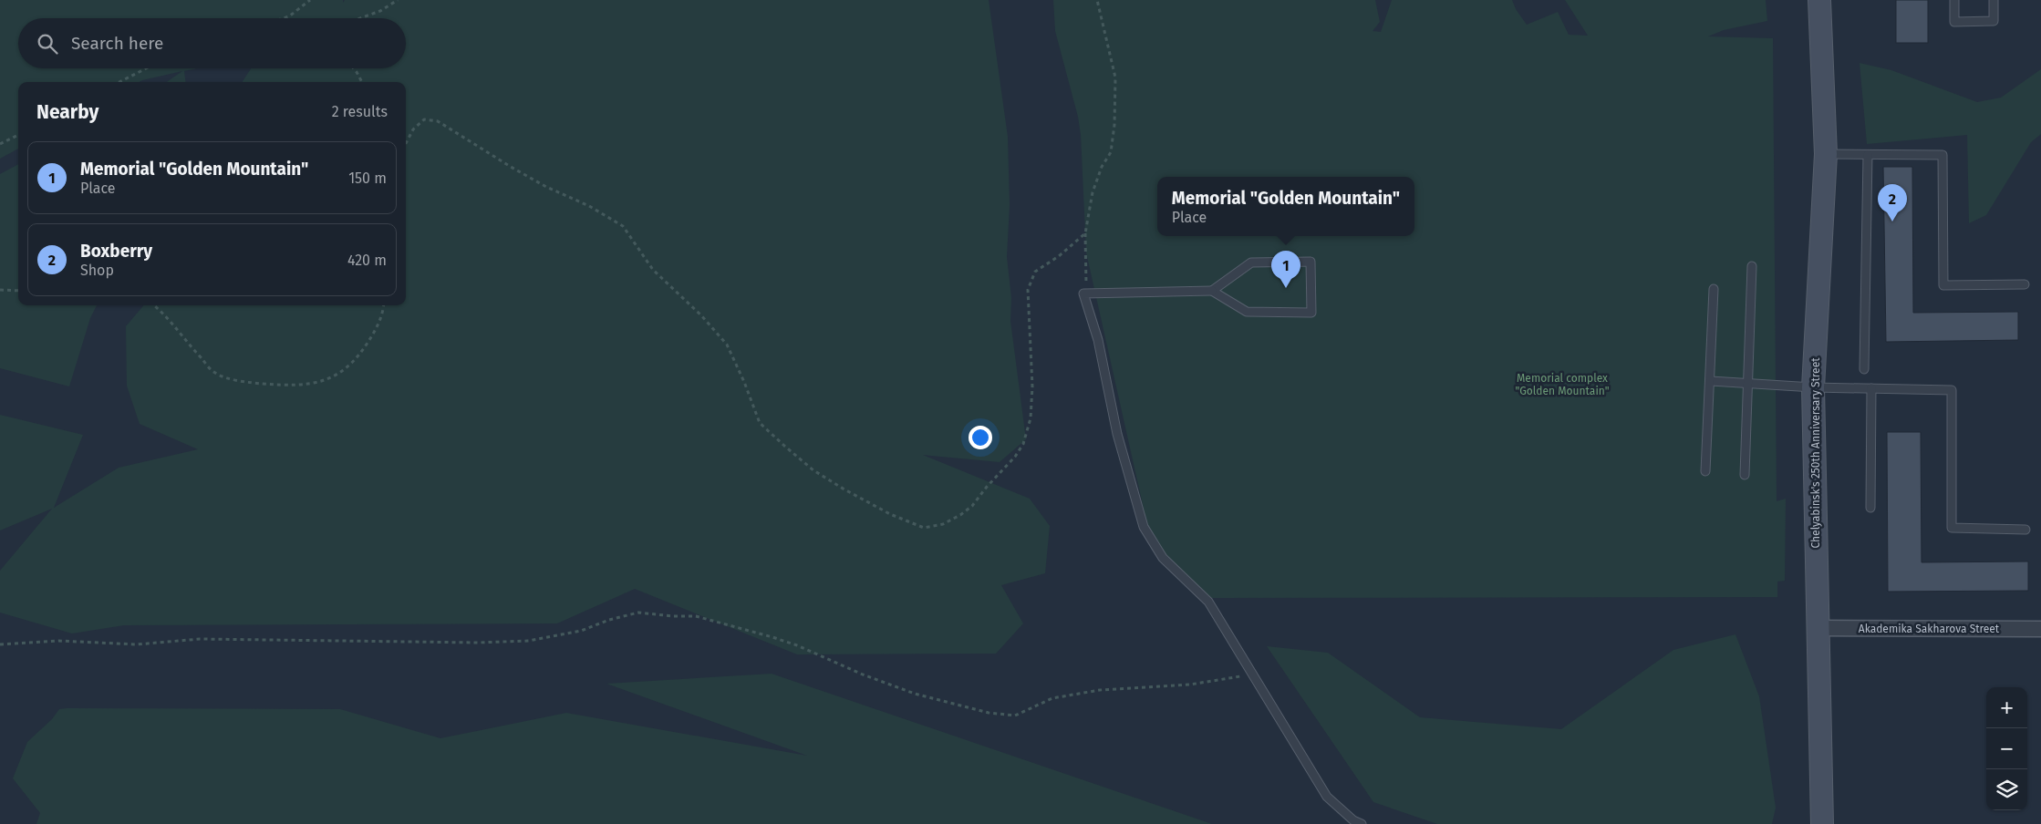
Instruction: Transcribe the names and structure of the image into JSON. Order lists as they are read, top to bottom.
{
  "streets": {
    "street": ["Chelyabinsk's 250th Anniversary Street", "Akademika Sakharova Street"]
  },
  "crossings": [
    ["Chelyabinsk's 250th Anniversary Street", "Akademika Sakharova Street"]
  ],
  "parks": ["Memorial complex \"Golden Mountain\""],
  "page": {
    "search": "Search here",
    "heading": ["Nearby", "2 results"],
    "list": [
      {
        "mark": "1",
        "name": "Memorial \"Golden Mountain\"",
        "note": "Place",
        "value": "150 m"
      },
      {
        "mark": "2",
        "name": "Boxberry",
        "note": "Shop",
        "value": "420 m"
      }
    ],
    "popup": ["Memorial \"Golden Mountain\"", "Place"],
    "pins": ["2", "1"],
    "map_buttons": ["+", "−"]
  }
}
